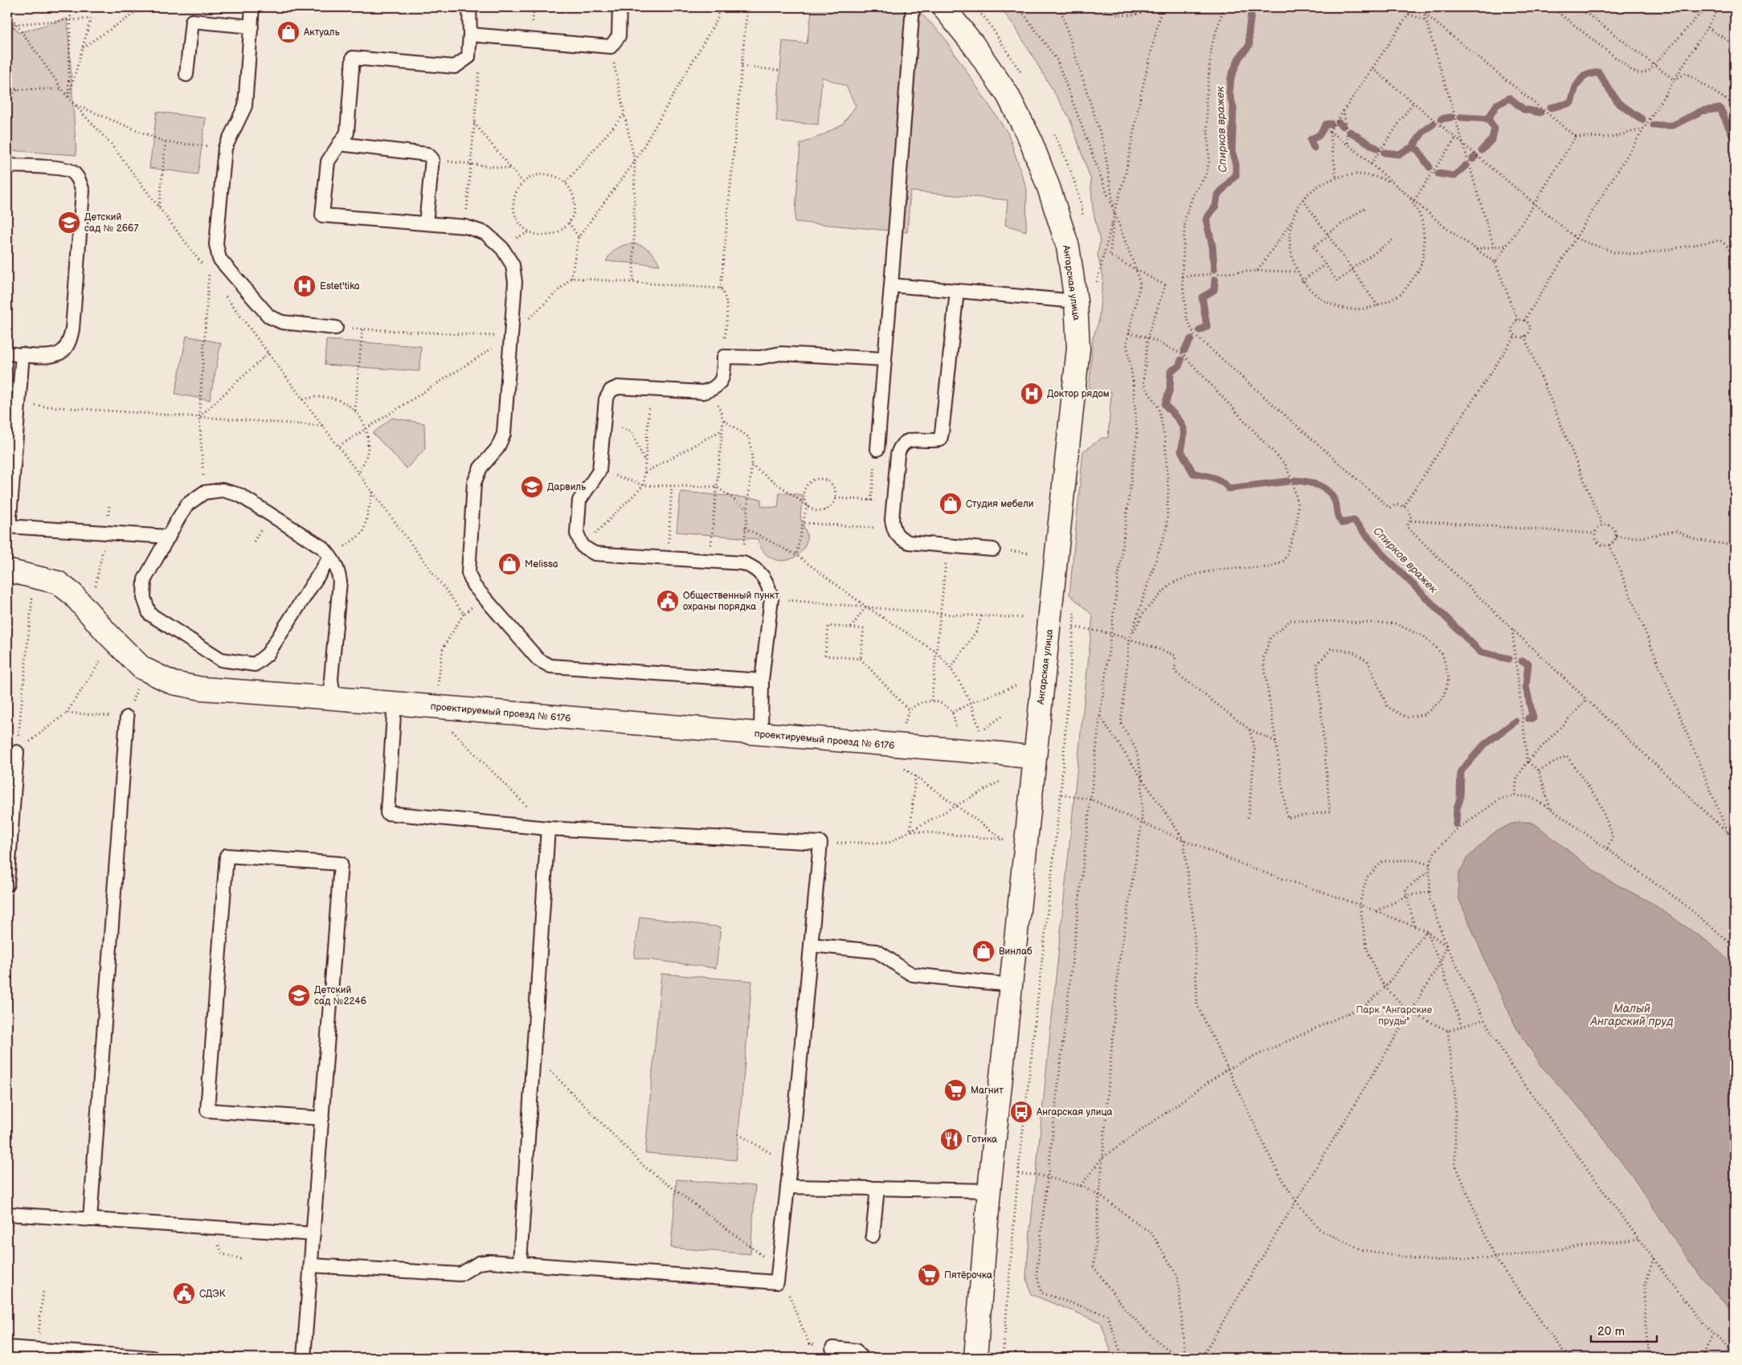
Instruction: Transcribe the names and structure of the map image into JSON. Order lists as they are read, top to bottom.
{
  "streets": {
    "street": ["Ангарская улица", "проектируемый проезд № 6176"]
  },
  "crossings": [
    ["Ангарская улица", "проектируемый проезд № 6176"]
  ],
  "water": ["Спирков вражек", "Малый Ангарский пруд"],
  "parks": ["Парк \"Ангарские пруды\""],
  "places": {
    "shop": [
      "Актуаль",
      "Студия мебели",
      "Melissa",
      "Винлаб"
    ],
    "school or university": ["Детский сад № 2667", "Дарвиль", "Детский сад №2246"],
    "hospital": ["Estet'tika", "Доктор рядом"],
    "public building": ["Общественный пункт охраны порядка", "СДЭК"],
    "supermarket": ["Магнит", "Пятёрочка"],
    "bus stop": ["Ангарская улица"],
    "restaurant": ["Готика"]
  },
  "scale_bar": "20 m"
}
